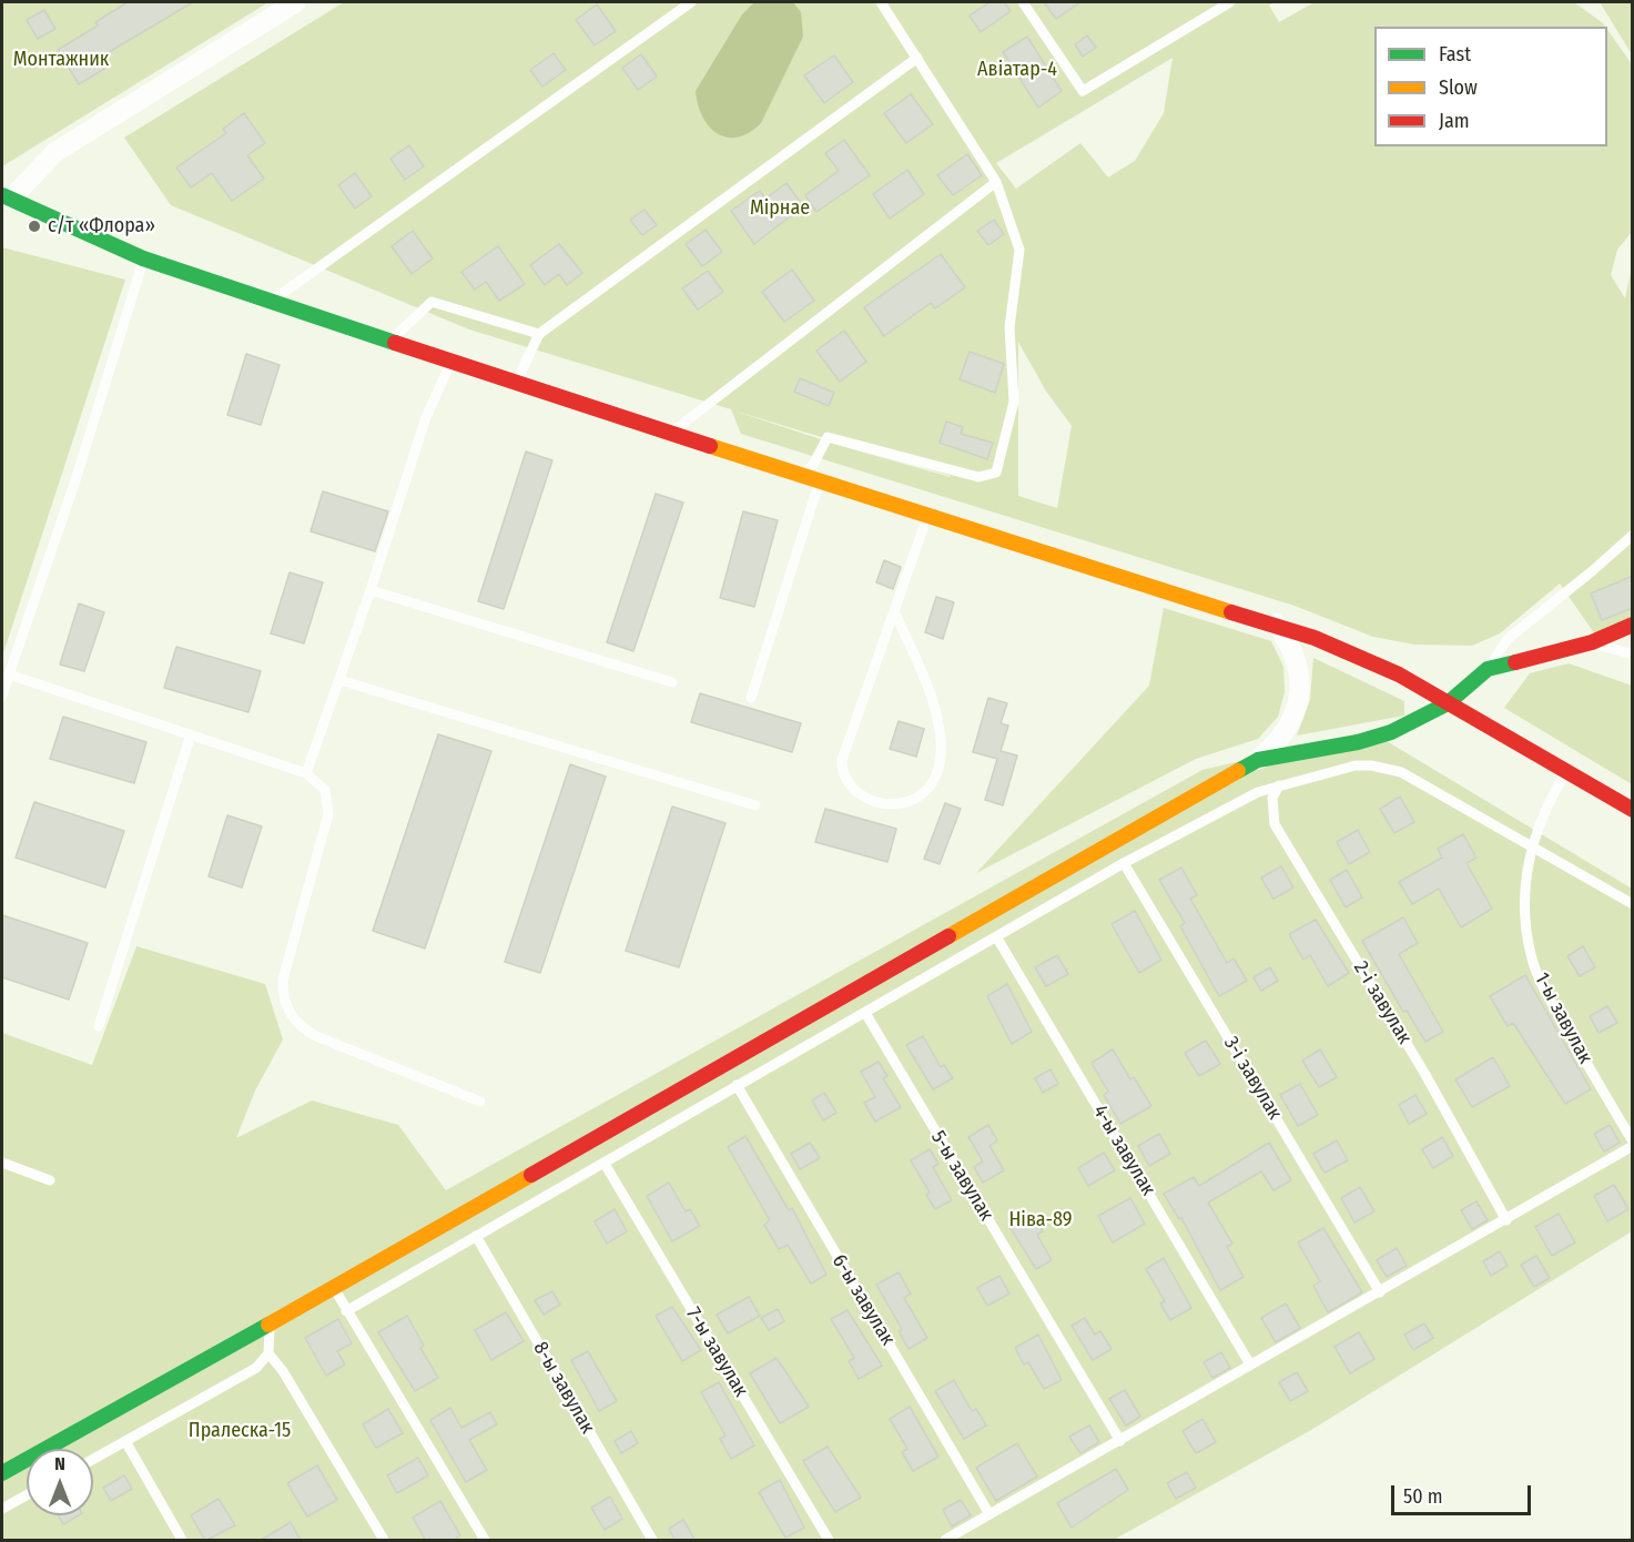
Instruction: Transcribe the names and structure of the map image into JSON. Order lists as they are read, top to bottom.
{
  "streets": {
    "lane": [
      "2-і завулак",
      "1-ы завулак",
      "3-і завулак",
      "4-ы завулак",
      "5-ы завулак",
      "6-ы завулак",
      "7-ы завулак",
      "8-ы завулак"
    ]
  },
  "parks": [
    "Монтажник",
    "Авіатар-4",
    "Мірнае",
    "Ніва-89",
    "Пралеска-15"
  ],
  "places": ["с/т «Флора»"],
  "legend": ["Fast", "Slow", "Jam"],
  "scale_bar": "50 m",
  "north": "top"
}
